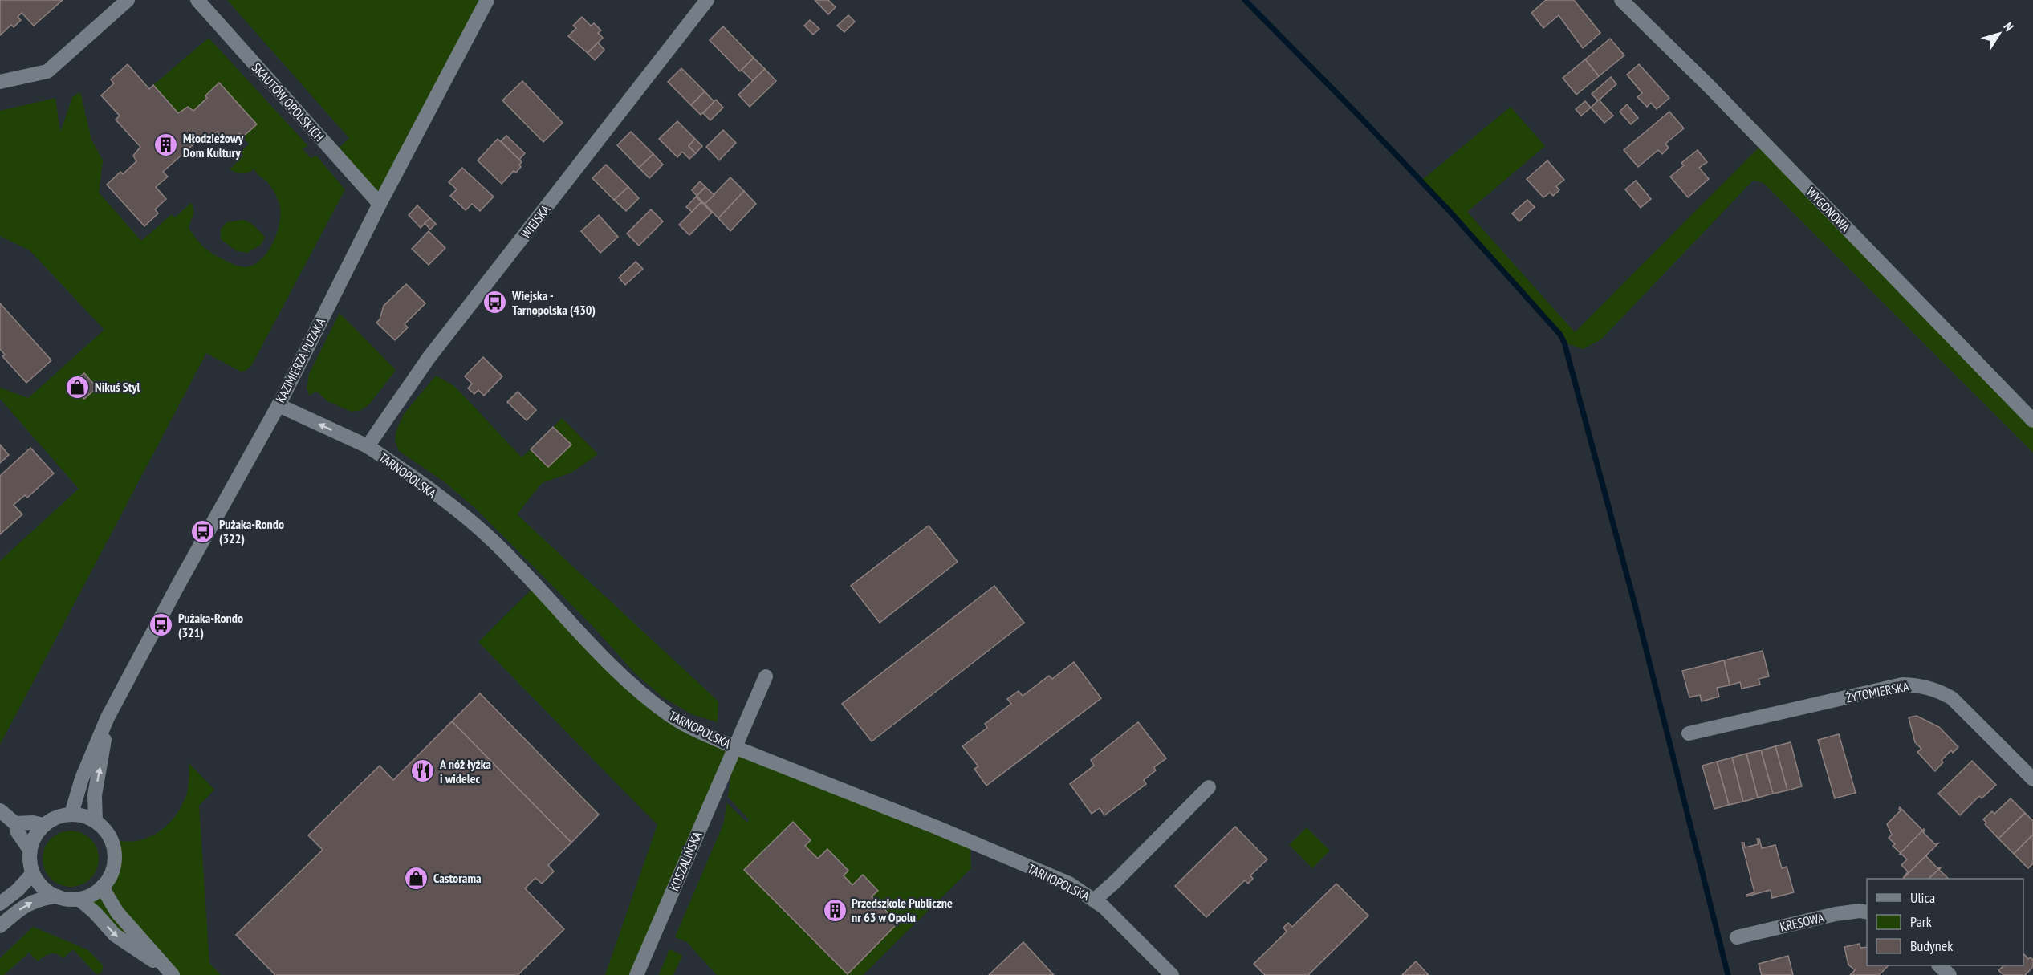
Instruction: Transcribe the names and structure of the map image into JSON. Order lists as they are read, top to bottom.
{
  "streets": {
    "street": [
      "SKAUTÓW OPOLSKICH",
      "WYGONOWA",
      "WIEJSKA",
      "KAZIMIERZA PUŻAKA",
      "TARNOPOLSKA",
      "ŻYTOMIERSKA",
      "KOSZALIŃSKA",
      "KRESOWA"
    ]
  },
  "crossings": [
    ["SKAUTÓW OPOLSKICH", "KAZIMIERZA PUŻAKA"],
    ["WIEJSKA", "TARNOPOLSKA"],
    ["KAZIMIERZA PUŻAKA", "TARNOPOLSKA"],
    ["TARNOPOLSKA", "KOSZALIŃSKA"]
  ],
  "places": {
    "building": ["Młodzieżowy Dom Kultury", "Przedszkole Publiczne nr 63 w Opolu"],
    "bus stop": ["Wiejska - Tarnopolska (430)", "Pużaka-Rondo (322)", "Pużaka-Rondo (321)"],
    "shop": ["Nikuś Styl", "Castorama"],
    "restaurant": ["A nóż łyżka i widelec"]
  },
  "legend": ["Ulica", "Park", "Budynek"],
  "north": "top right"
}
